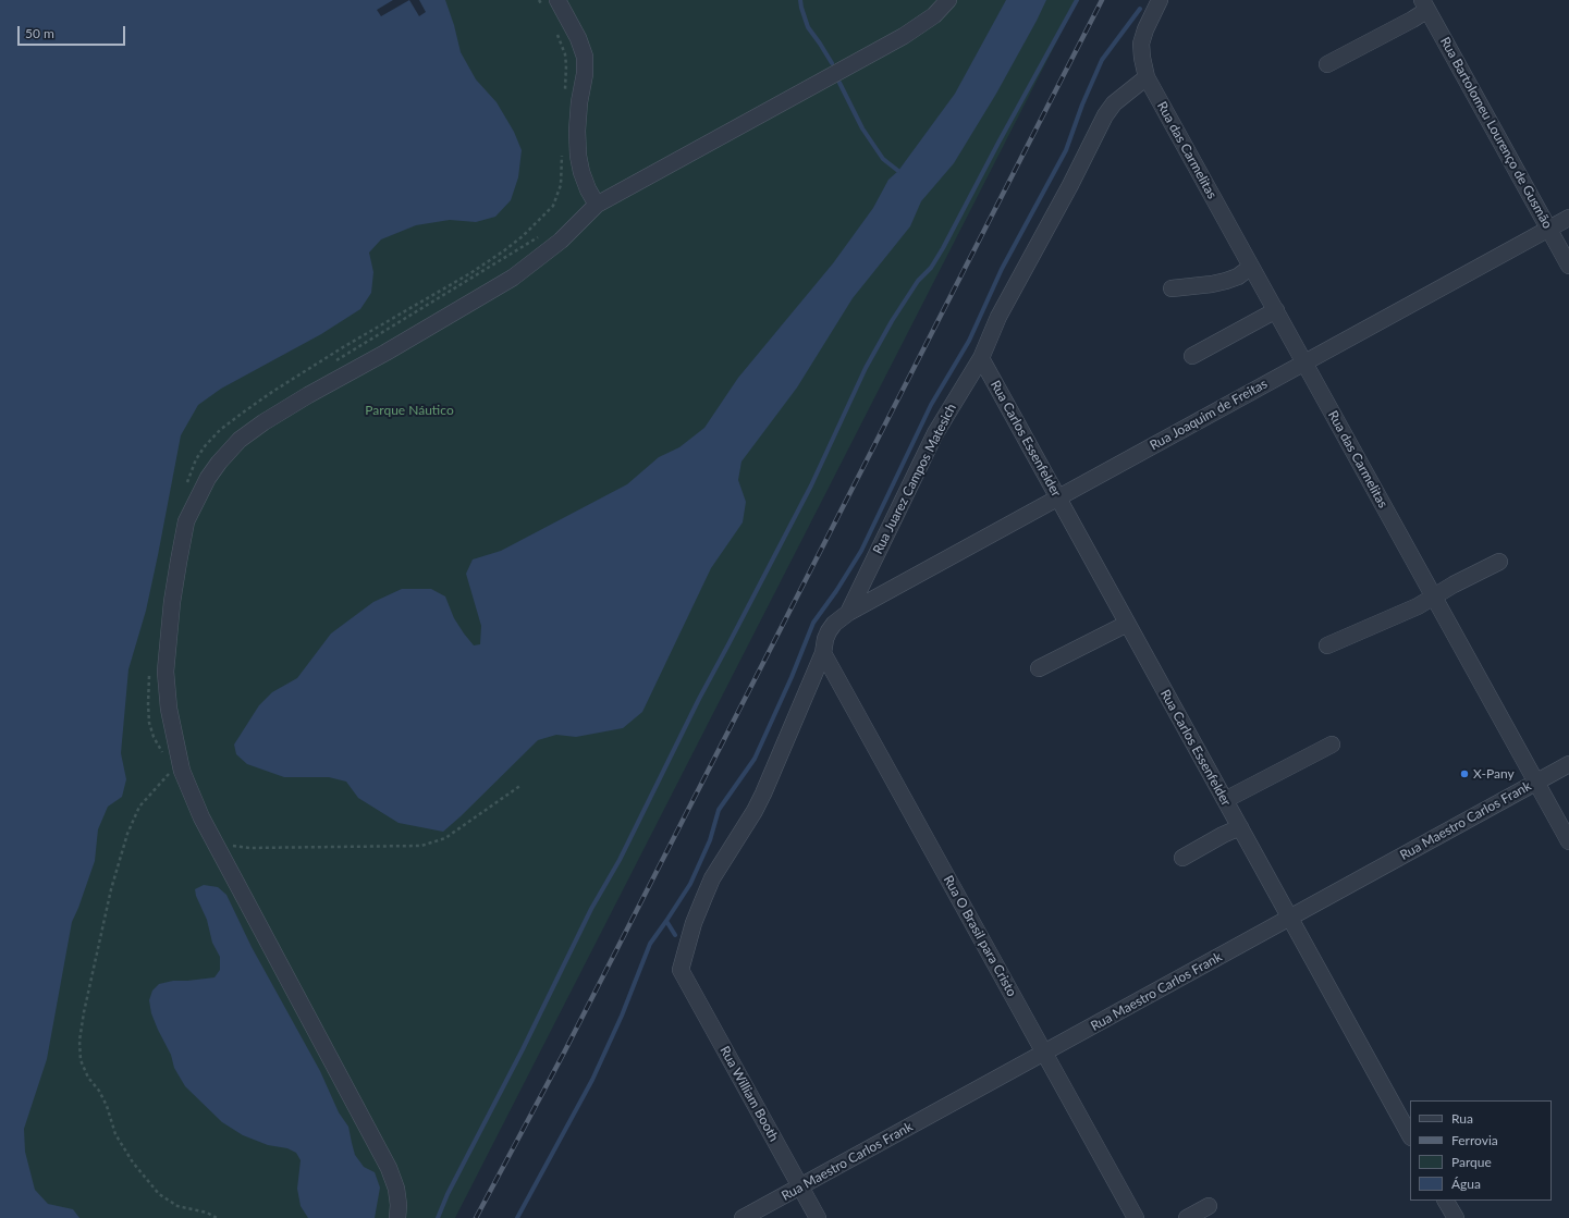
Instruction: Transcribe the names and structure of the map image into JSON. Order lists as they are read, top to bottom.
{
  "streets": {
    "street": [
      "Rua Bartolomeu Lourenço de Gusmão",
      "Rua das Carmelitas",
      "Rua Joaquim de Freitas",
      "Rua Carlos Essenfelder",
      "Rua Juarez Campos Matesich",
      "Rua Maestro Carlos Frank",
      "Rua O Brasil para Cristo",
      "Rua William Booth"
    ]
  },
  "crossings": [
    ["Rua Bartolomeu Lourenço de Gusmão", "Rua Joaquim de Freitas"],
    ["Rua das Carmelitas", "Rua Joaquim de Freitas"],
    ["Rua das Carmelitas", "Rua Juarez Campos Matesich"],
    ["Rua das Carmelitas", "Rua Maestro Carlos Frank"],
    ["Rua Joaquim de Freitas", "Rua Carlos Essenfelder"],
    ["Rua Joaquim de Freitas", "Rua Juarez Campos Matesich"],
    ["Rua Carlos Essenfelder", "Rua Juarez Campos Matesich"],
    ["Rua Carlos Essenfelder", "Rua Maestro Carlos Frank"],
    ["Rua Juarez Campos Matesich", "Rua O Brasil para Cristo"],
    ["Rua Juarez Campos Matesich", "Rua William Booth"],
    ["Rua Maestro Carlos Frank", "Rua O Brasil para Cristo"],
    ["Rua Maestro Carlos Frank", "Rua William Booth"]
  ],
  "parks": ["Parque Náutico"],
  "places": ["X-Pany"],
  "legend": [
    "Rua",
    "Ferrovia",
    "Parque",
    "Água"
  ],
  "scale_bar": "50 m"
}
